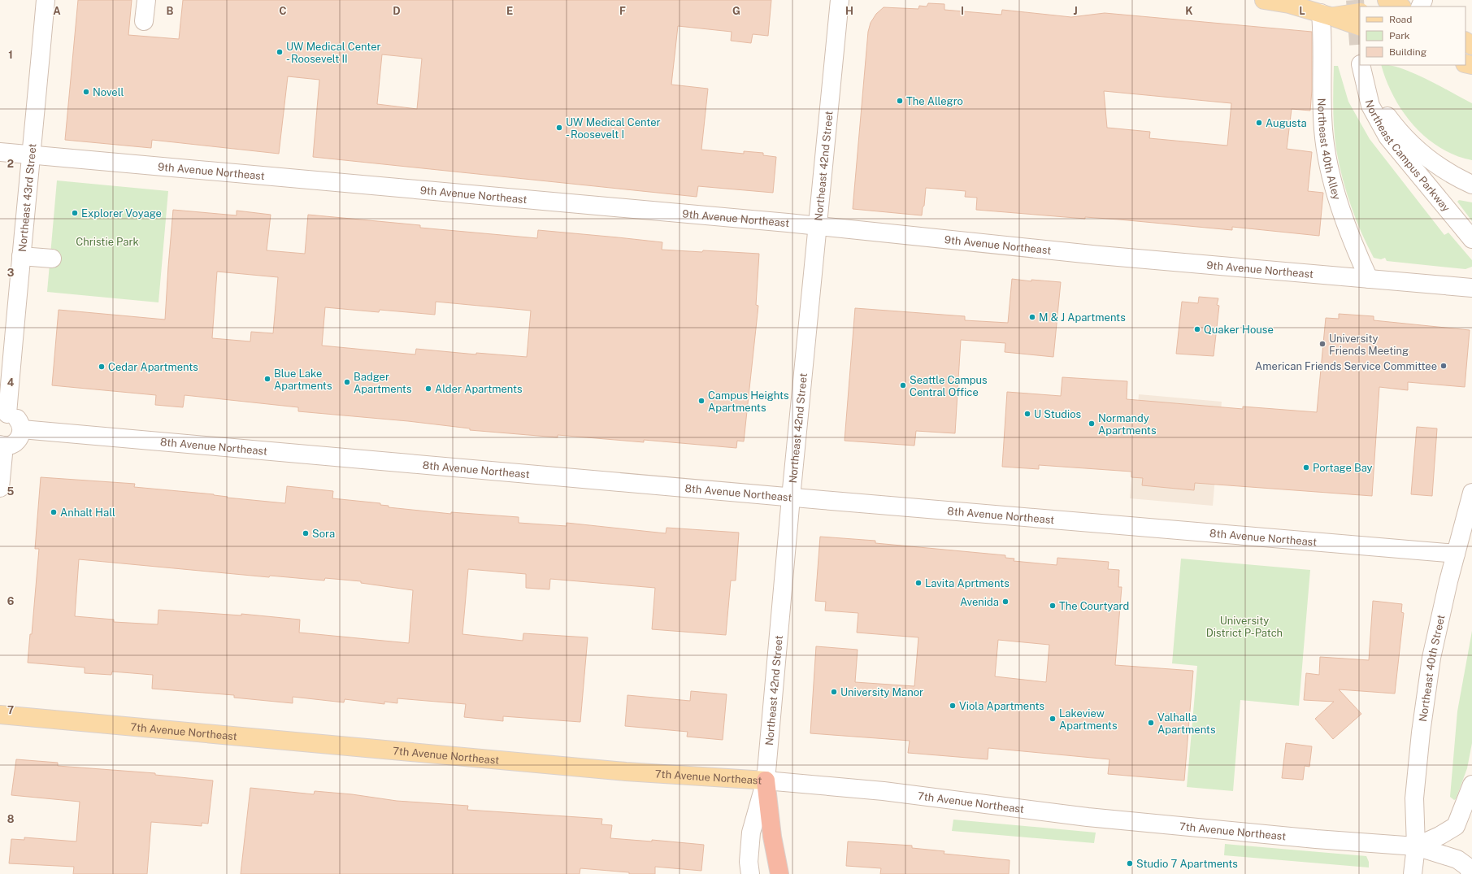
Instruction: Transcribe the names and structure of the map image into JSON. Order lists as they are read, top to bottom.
{
  "streets": {
    "main road": ["7th Avenue Northeast"],
    "street": [
      "Northeast 40th Alley",
      "Northeast Campus Parkway",
      "Northeast 42nd Street",
      "9th Avenue Northeast",
      "Northeast 43rd Street",
      "8th Avenue Northeast",
      "Northeast 40th Street"
    ]
  },
  "crossings": [
    ["Northeast 40th Alley", "9th Avenue Northeast"],
    ["Northeast 42nd Street", "9th Avenue Northeast"],
    ["Northeast 42nd Street", "8th Avenue Northeast"],
    ["Northeast 42nd Street", "7th Avenue Northeast"],
    ["9th Avenue Northeast", "Northeast 43rd Street"],
    ["8th Avenue Northeast", "Northeast 40th Street"],
    ["Northeast 40th Street", "7th Avenue Northeast"]
  ],
  "parks": ["Christie Park", "University District P-Patch"],
  "places": [
    "UW Medical Center - Roosevelt II",
    "Novell",
    "The Allegro",
    "Augusta",
    "UW Medical Center - Roosevelt I",
    "Explorer Voyage",
    "M & J Apartments",
    "Quaker House",
    "University Friends Meeting",
    "American Friends Service Committee",
    "Cedar Apartments",
    "Blue Lake Apartments",
    "Badger Apartments",
    "Seattle Campus Central Office",
    "Alder Apartments",
    "Campus Heights Apartments",
    "U Studios",
    "Normandy Apartments",
    "Portage Bay",
    "Anhalt Hall",
    "Sora",
    "Lavita Aprtments",
    "Avenida",
    "The Courtyard",
    "University Manor",
    "Viola Apartments",
    "Lakeview Apartments",
    "Valhalla Apartments",
    "Studio 7 Apartments"
  ],
  "legend": ["Road", "Park", "Building"],
  "grid": {
    "columns": [
      "A",
      "B",
      "C",
      "D",
      "E",
      "F",
      "G",
      "H",
      "I",
      "J",
      "K",
      "L"
    ],
    "rows": [
      "1",
      "2",
      "3",
      "4",
      "5",
      "6",
      "7",
      "8"
    ]
  }
}
